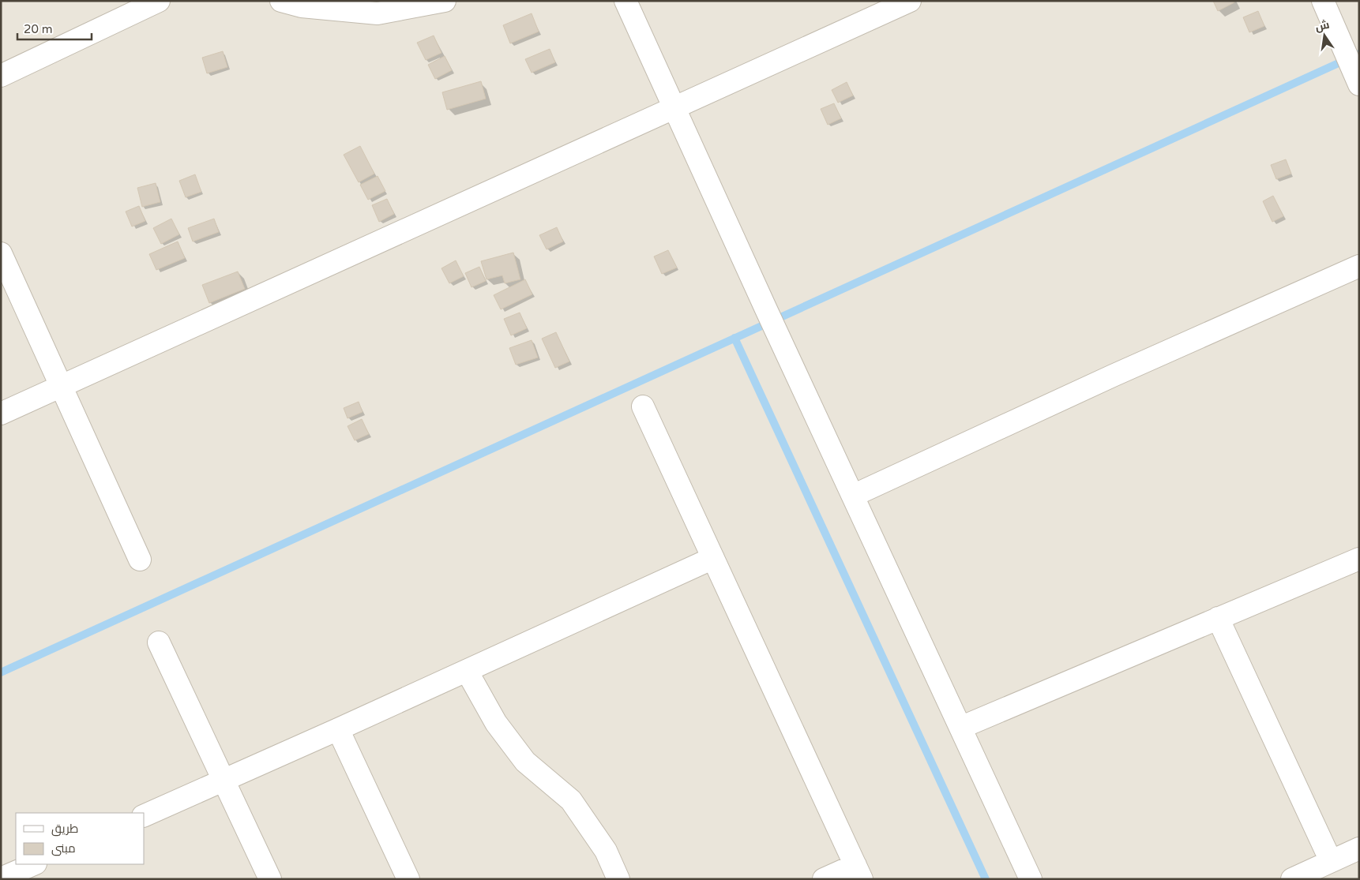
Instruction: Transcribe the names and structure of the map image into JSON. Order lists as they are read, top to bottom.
{
  "legend": ["طريق", "مبنى"],
  "scale_bar": "20 m",
  "north": "top"
}
